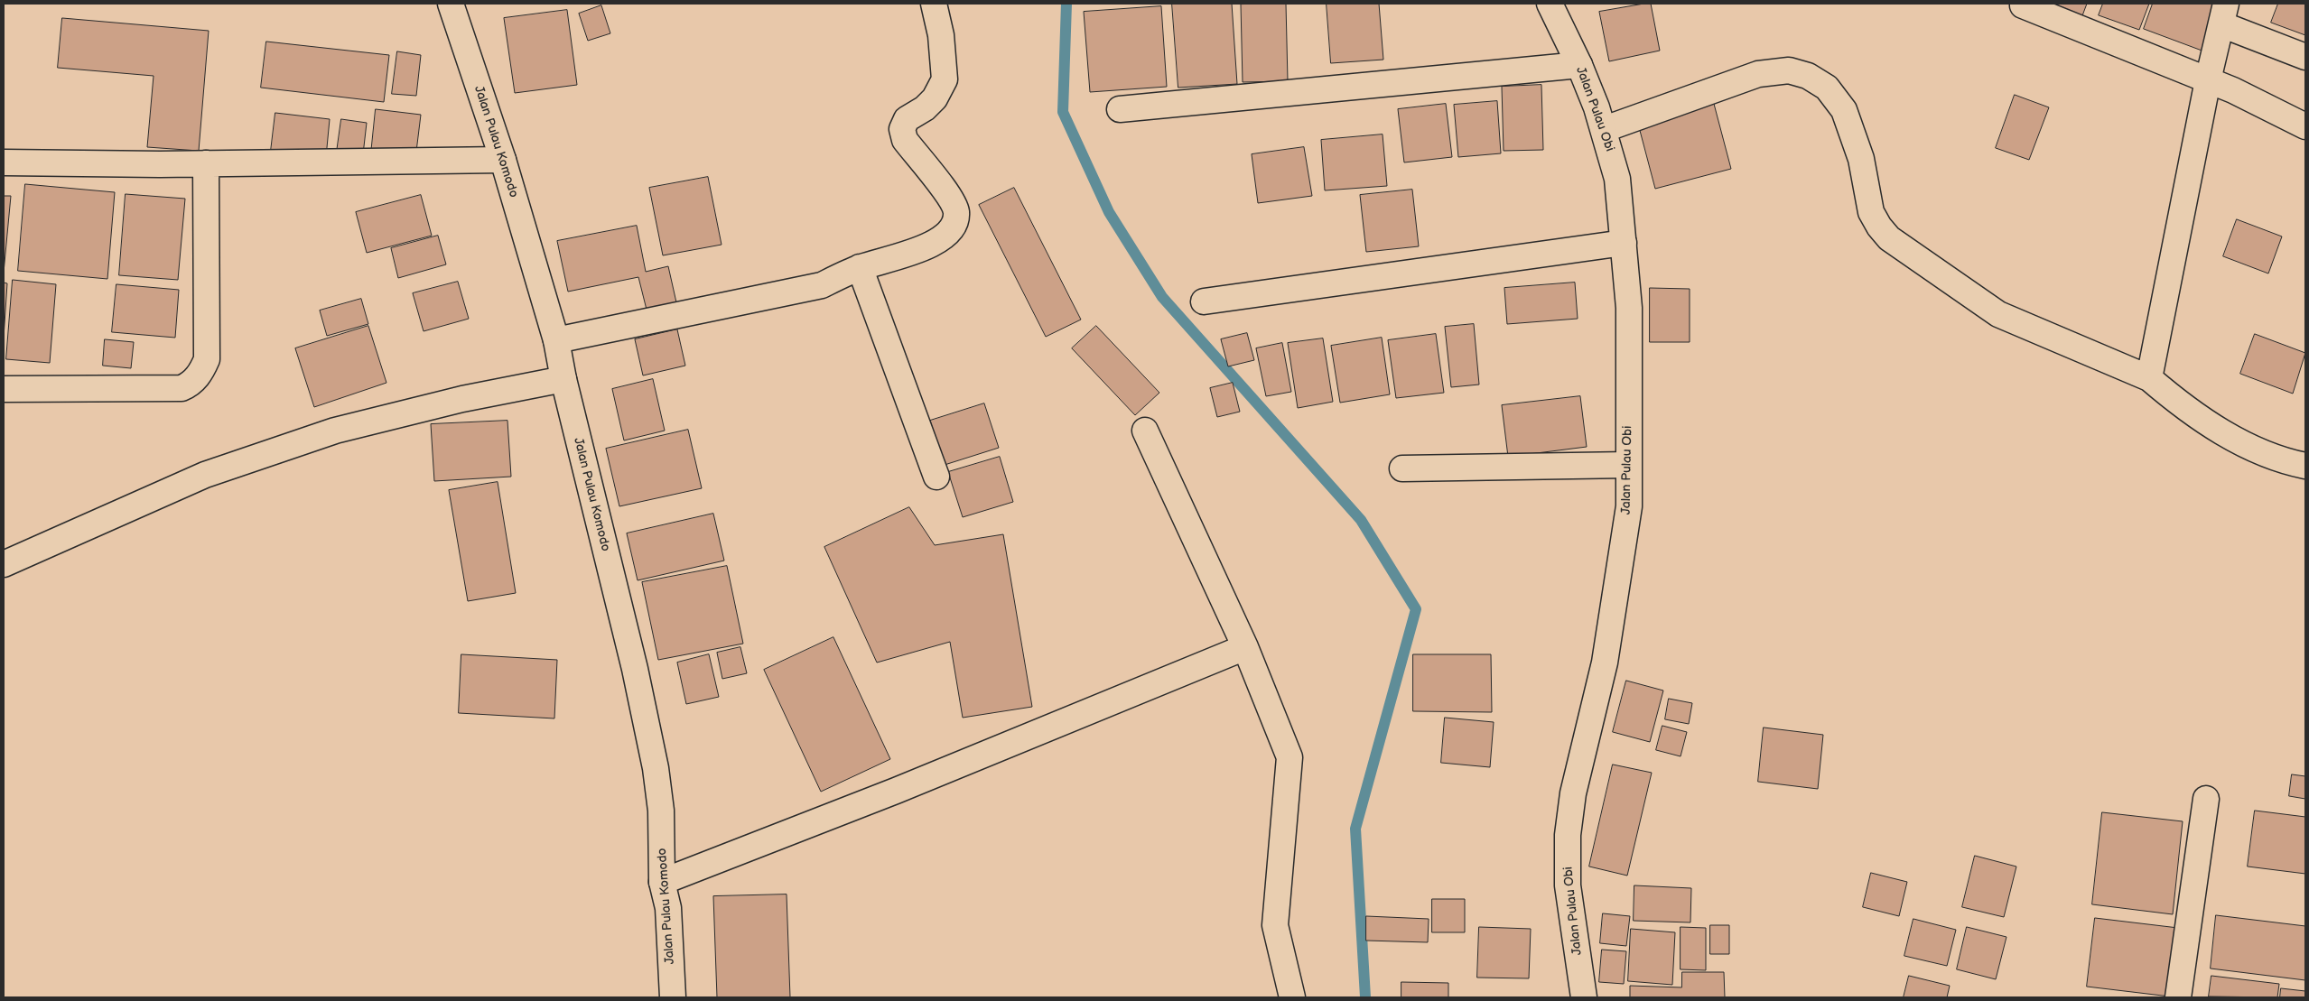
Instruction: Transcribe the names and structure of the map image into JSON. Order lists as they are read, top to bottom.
{
  "streets": {
    "street": ["Jalan Pulau Obi", "Jalan Pulau Komodo"]
  }
}
